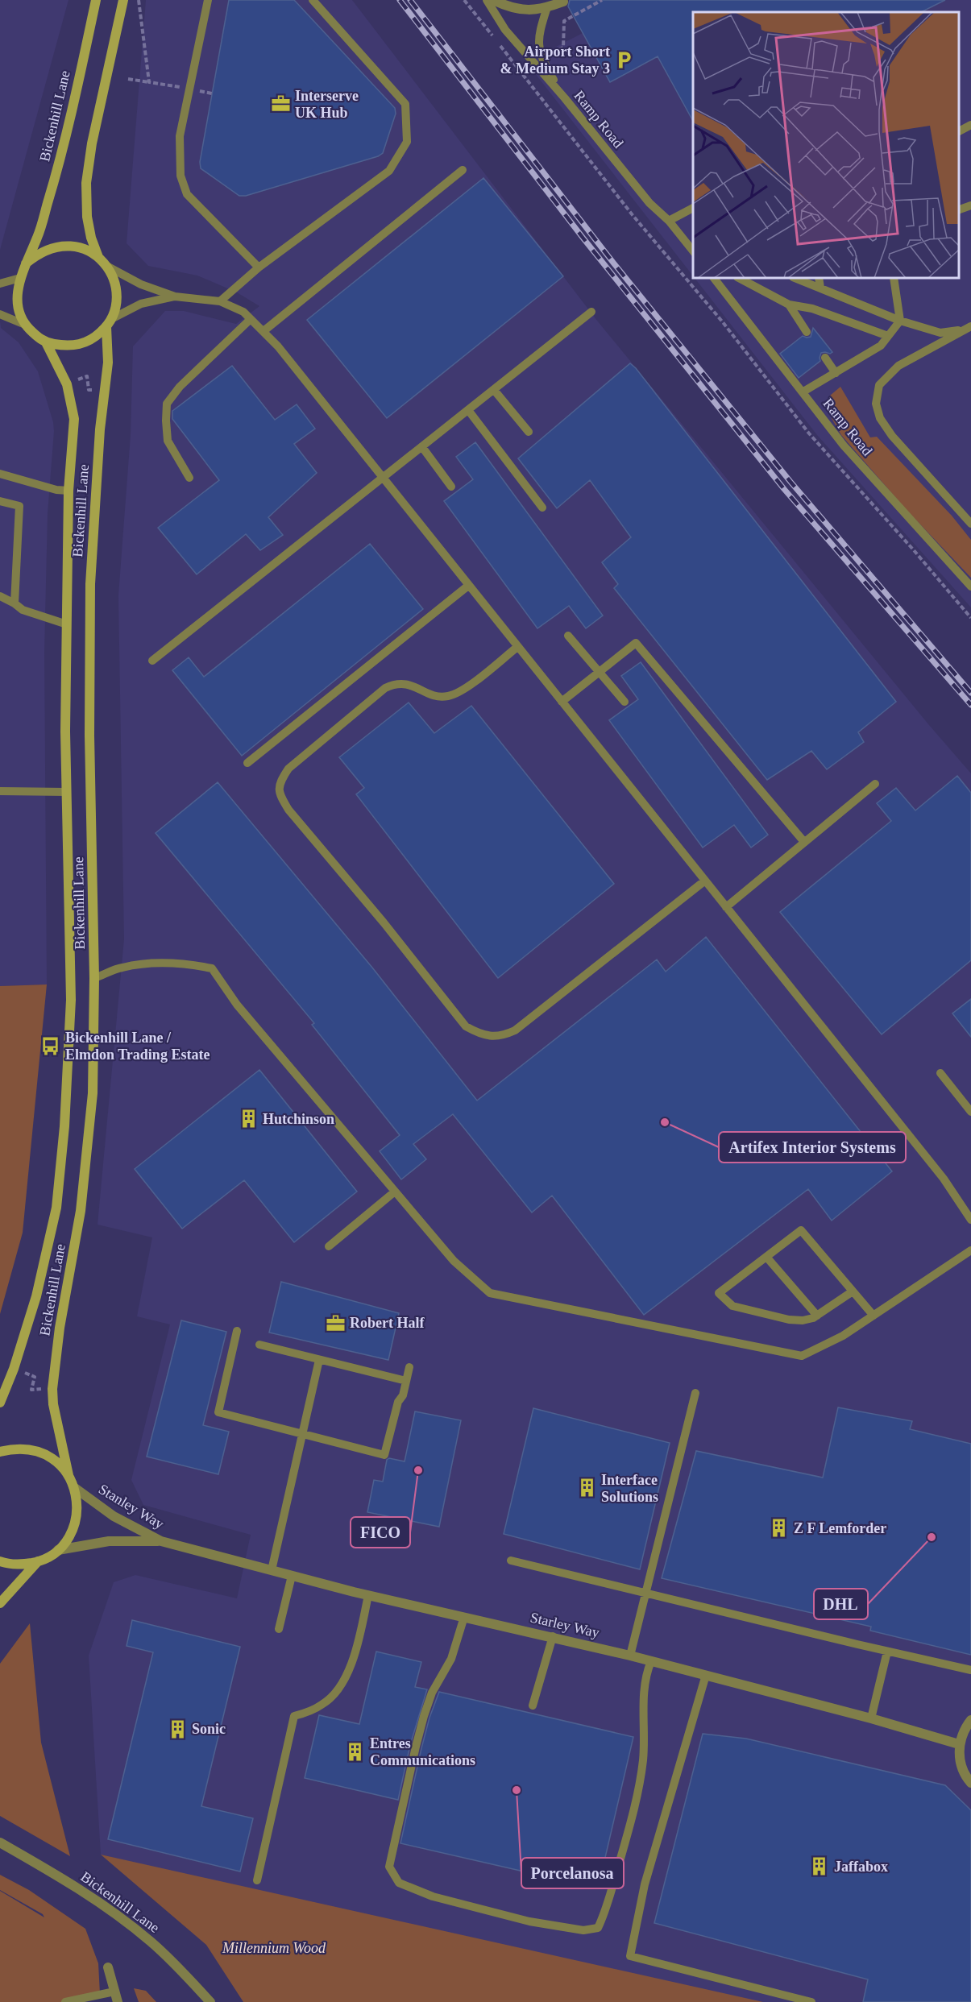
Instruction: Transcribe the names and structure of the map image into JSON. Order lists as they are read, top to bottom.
{
  "streets": {
    "main road": ["Bickenhill Lane"],
    "street": ["Stanley Way", "Starley Way"],
    "lane": ["Ramp Road"]
  },
  "crossings": [
    ["Stanley Way", "Starley Way"]
  ],
  "parks": ["Millennium Wood"],
  "places": {
    "parking": ["Airport Short & Medium Stay 3"],
    "office": ["Interserve UK Hub", "Robert Half"],
    "bus stop": ["Bickenhill Lane / Elmdon Trading Estate"],
    "building": [
      "Hutchinson",
      "Interface Solutions",
      "Z F Lemforder",
      "Sonic",
      "Entres Communications",
      "Jaffabox"
    ],
    "other": [
      "Artifex Interior Systems",
      "FICO",
      "DHL",
      "Porcelanosa"
    ]
  }
}
